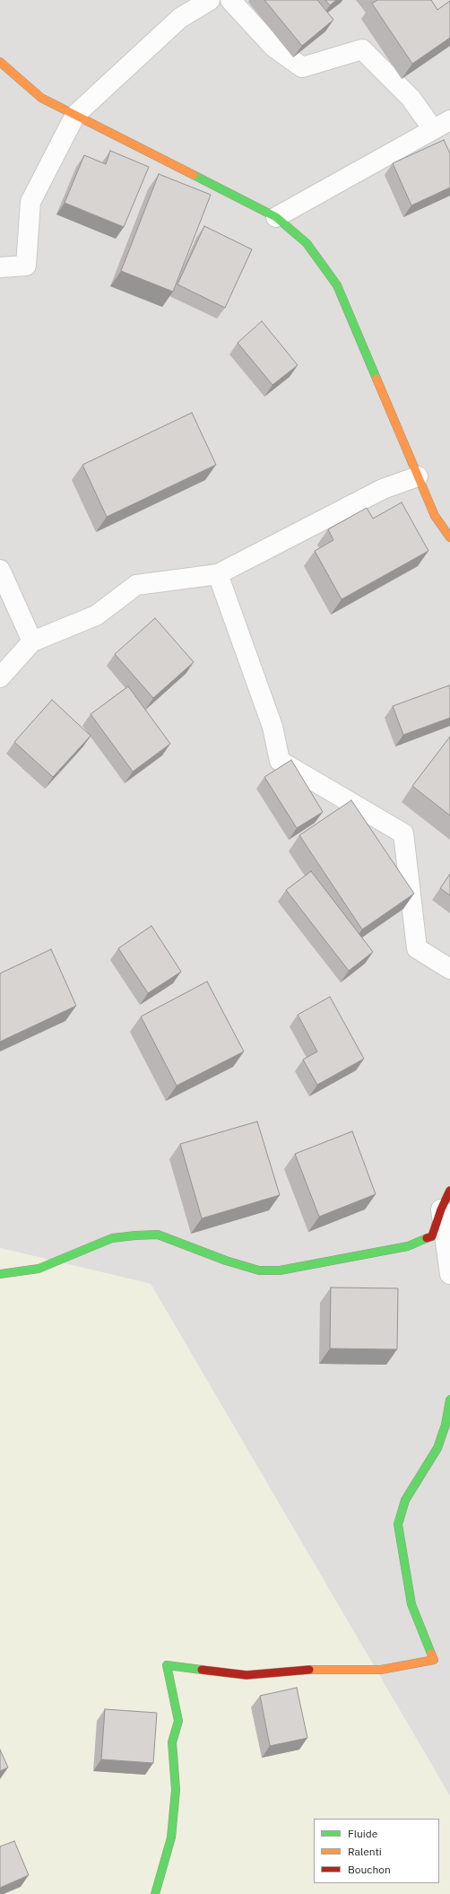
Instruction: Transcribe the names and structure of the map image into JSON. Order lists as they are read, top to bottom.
{
  "legend": ["Fluide", "Ralenti", "Bouchon"]
}
